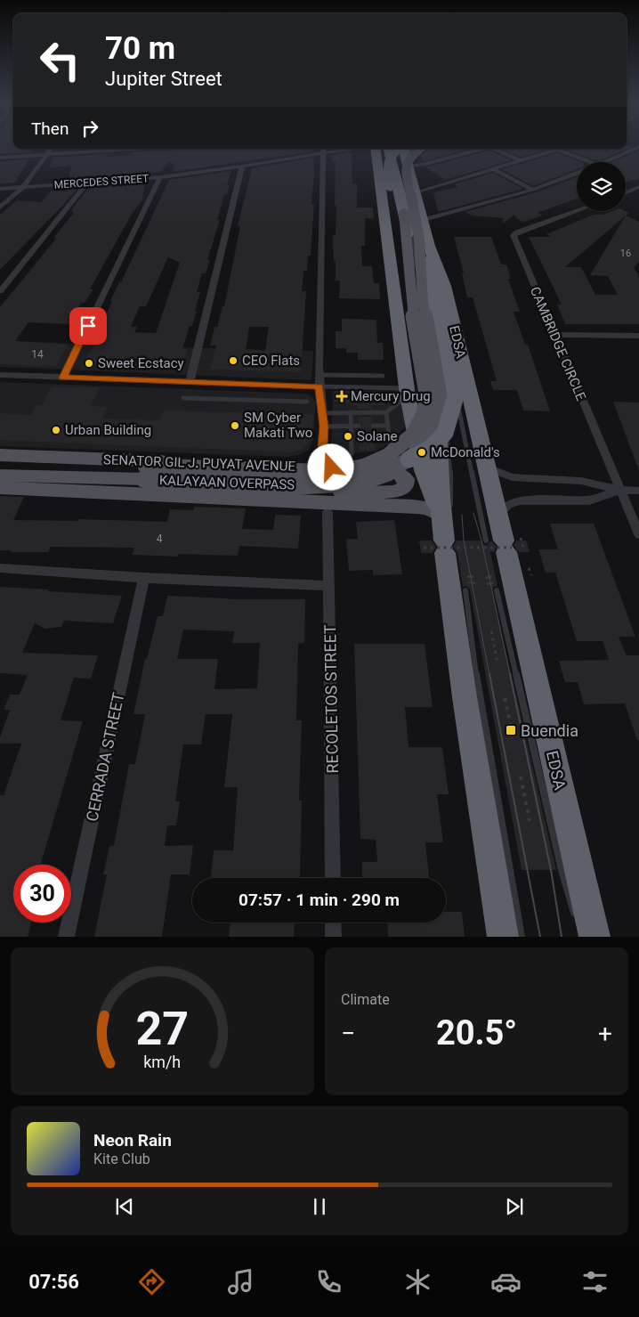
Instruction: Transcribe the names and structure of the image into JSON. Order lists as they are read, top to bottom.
{
  "streets": {
    "highway": ["EDSA"],
    "main road": ["SENATOR GIL J. PUYAT AVENUE", "KALAYAAN OVERPASS"],
    "street": [
      "MERCEDES STREET",
      "CAMBRIDGE CIRCLE",
      "RECOLETOS STREET",
      "CERRADA STREET"
    ]
  },
  "crossings": [
    ["EDSA", "KALAYAAN OVERPASS"]
  ],
  "places": {
    "other": [
      "CEO Flats",
      "Sweet Ecstacy",
      "SM Cyber Makati Two",
      "Urban Building",
      "Solane",
      "McDonald's"
    ],
    "health": ["Mercury Drug"],
    "transit": ["Buendia"]
  },
  "house_numbers": ["16", "14", "4"],
  "page": {
    "turn": ["70 m", "Jupiter Street"],
    "then": "Then",
    "limit": "30",
    "trip": "07:57 · 1 min · 290 m",
    "tile": "Climate",
    "heat": ["−", "20.5°", "+"],
    "song": ["Neon Rain", "Kite Club"],
    "tabs": "07:56",
    "gauge": ["27", "km/h"]
  }
}
